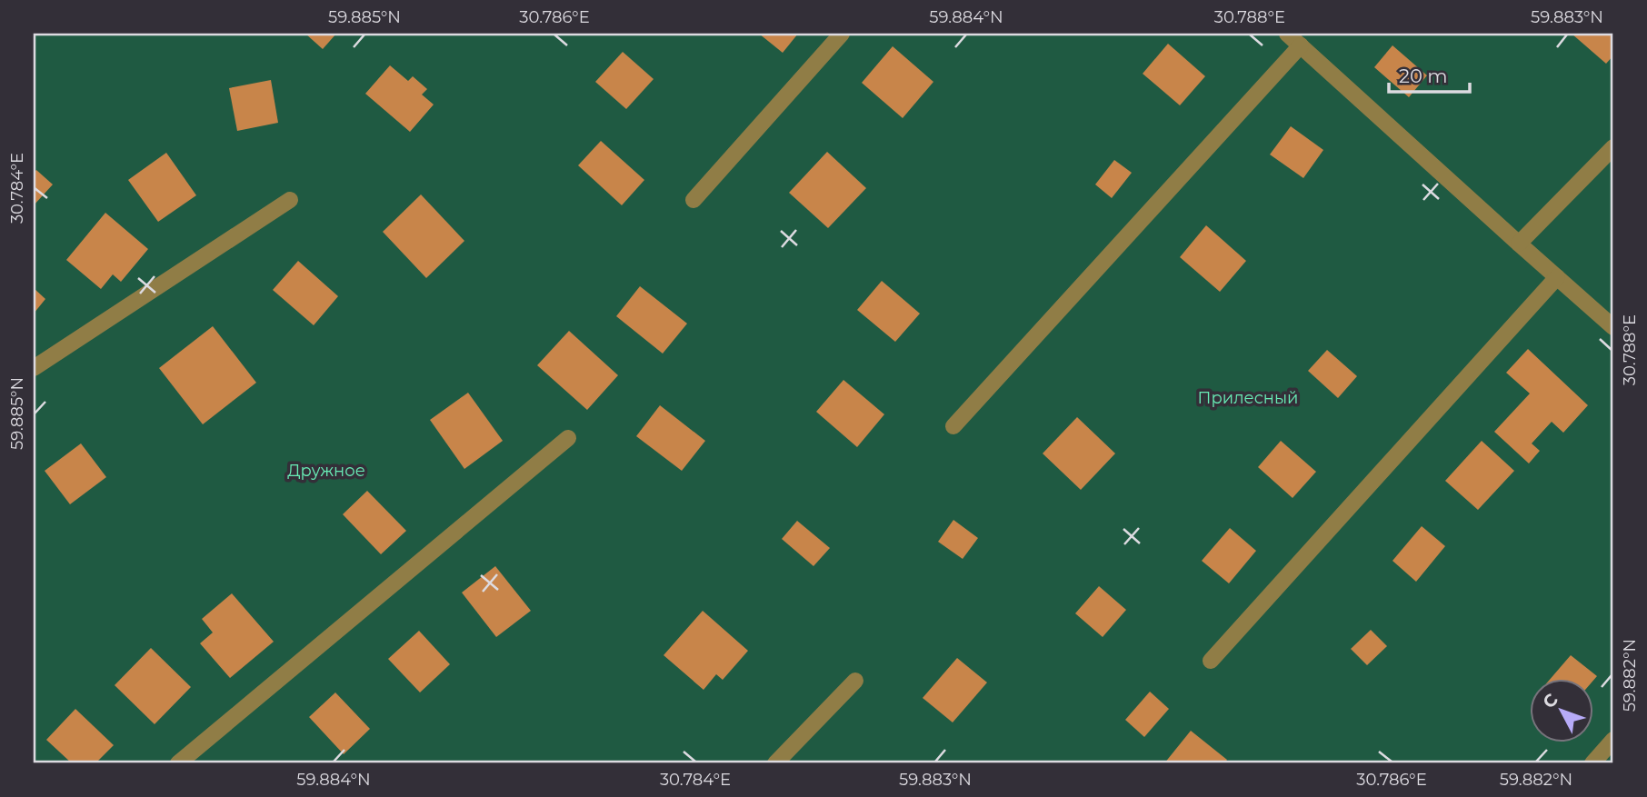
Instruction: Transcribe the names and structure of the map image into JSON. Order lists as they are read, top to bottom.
{
  "parks": ["Прилесный", "Дружное"],
  "scale_bar": "20 m",
  "north": "top left",
  "coordinates": [
    "59.885°N",
    "30.786°E",
    "59.884°N",
    "30.788°E",
    "59.883°N",
    "30.784°E",
    "59.882°N"
  ]
}
